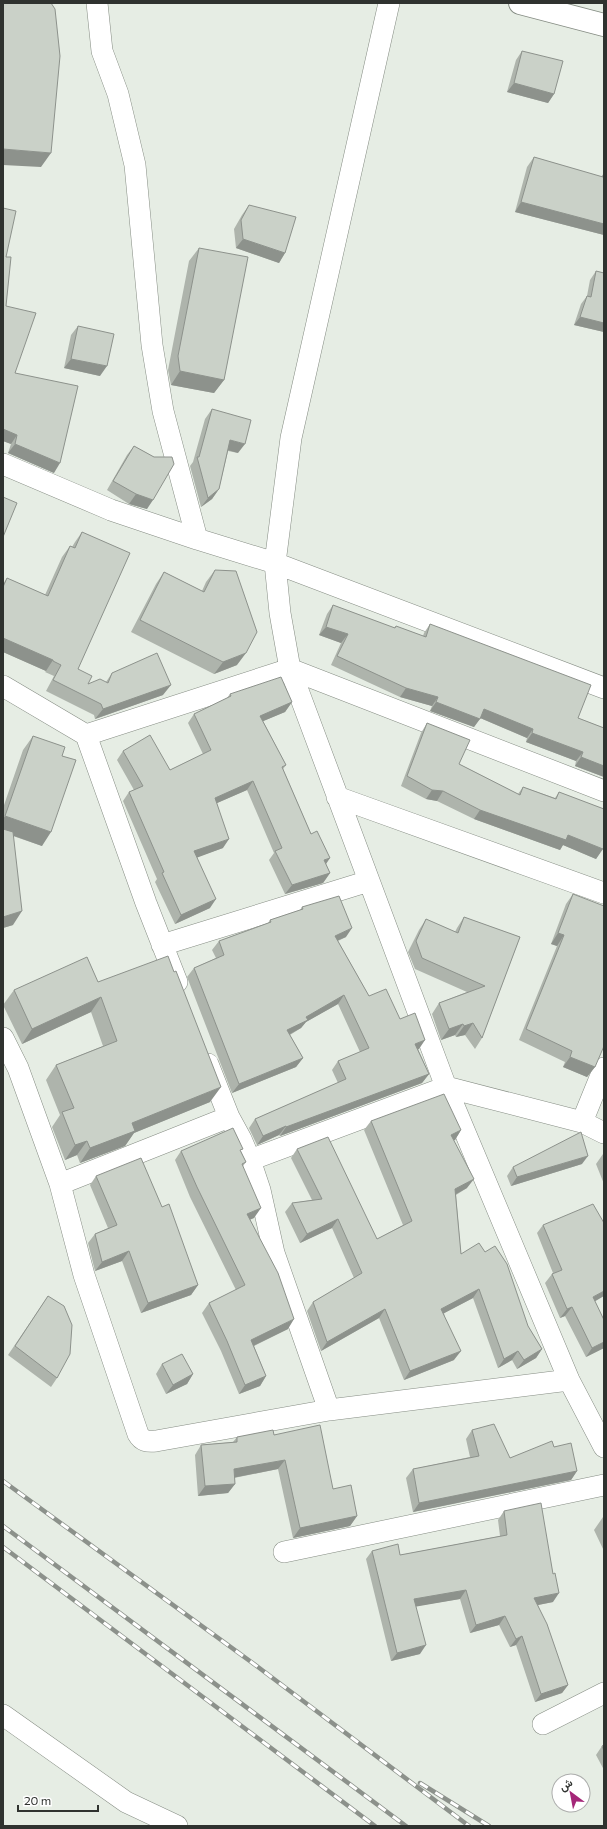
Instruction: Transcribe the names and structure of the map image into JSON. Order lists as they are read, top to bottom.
{
  "scale_bar": "20 m",
  "north": "top left"
}
